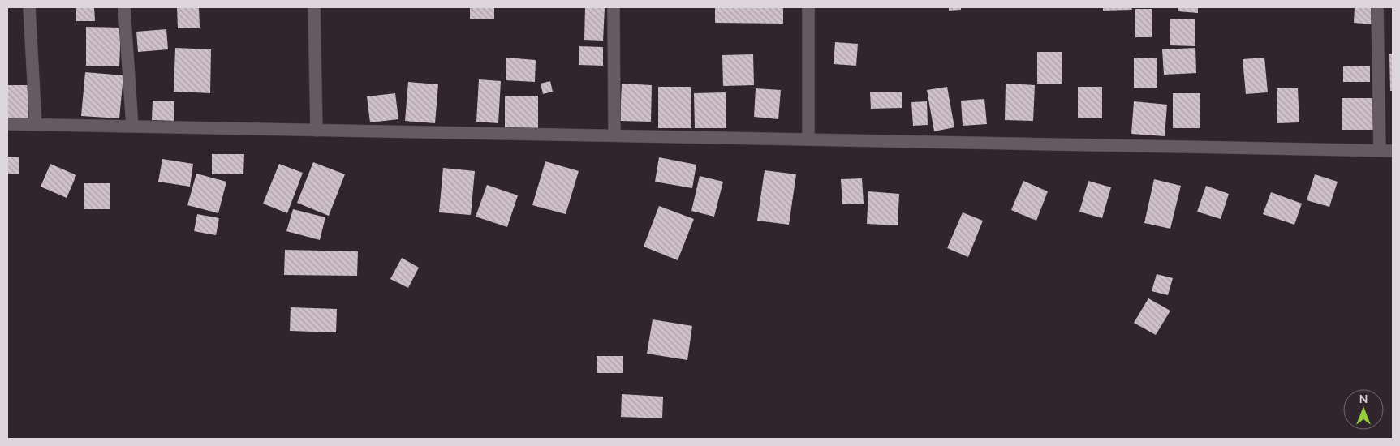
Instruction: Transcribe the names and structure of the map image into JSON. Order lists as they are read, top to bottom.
{
  "north": "top"
}
